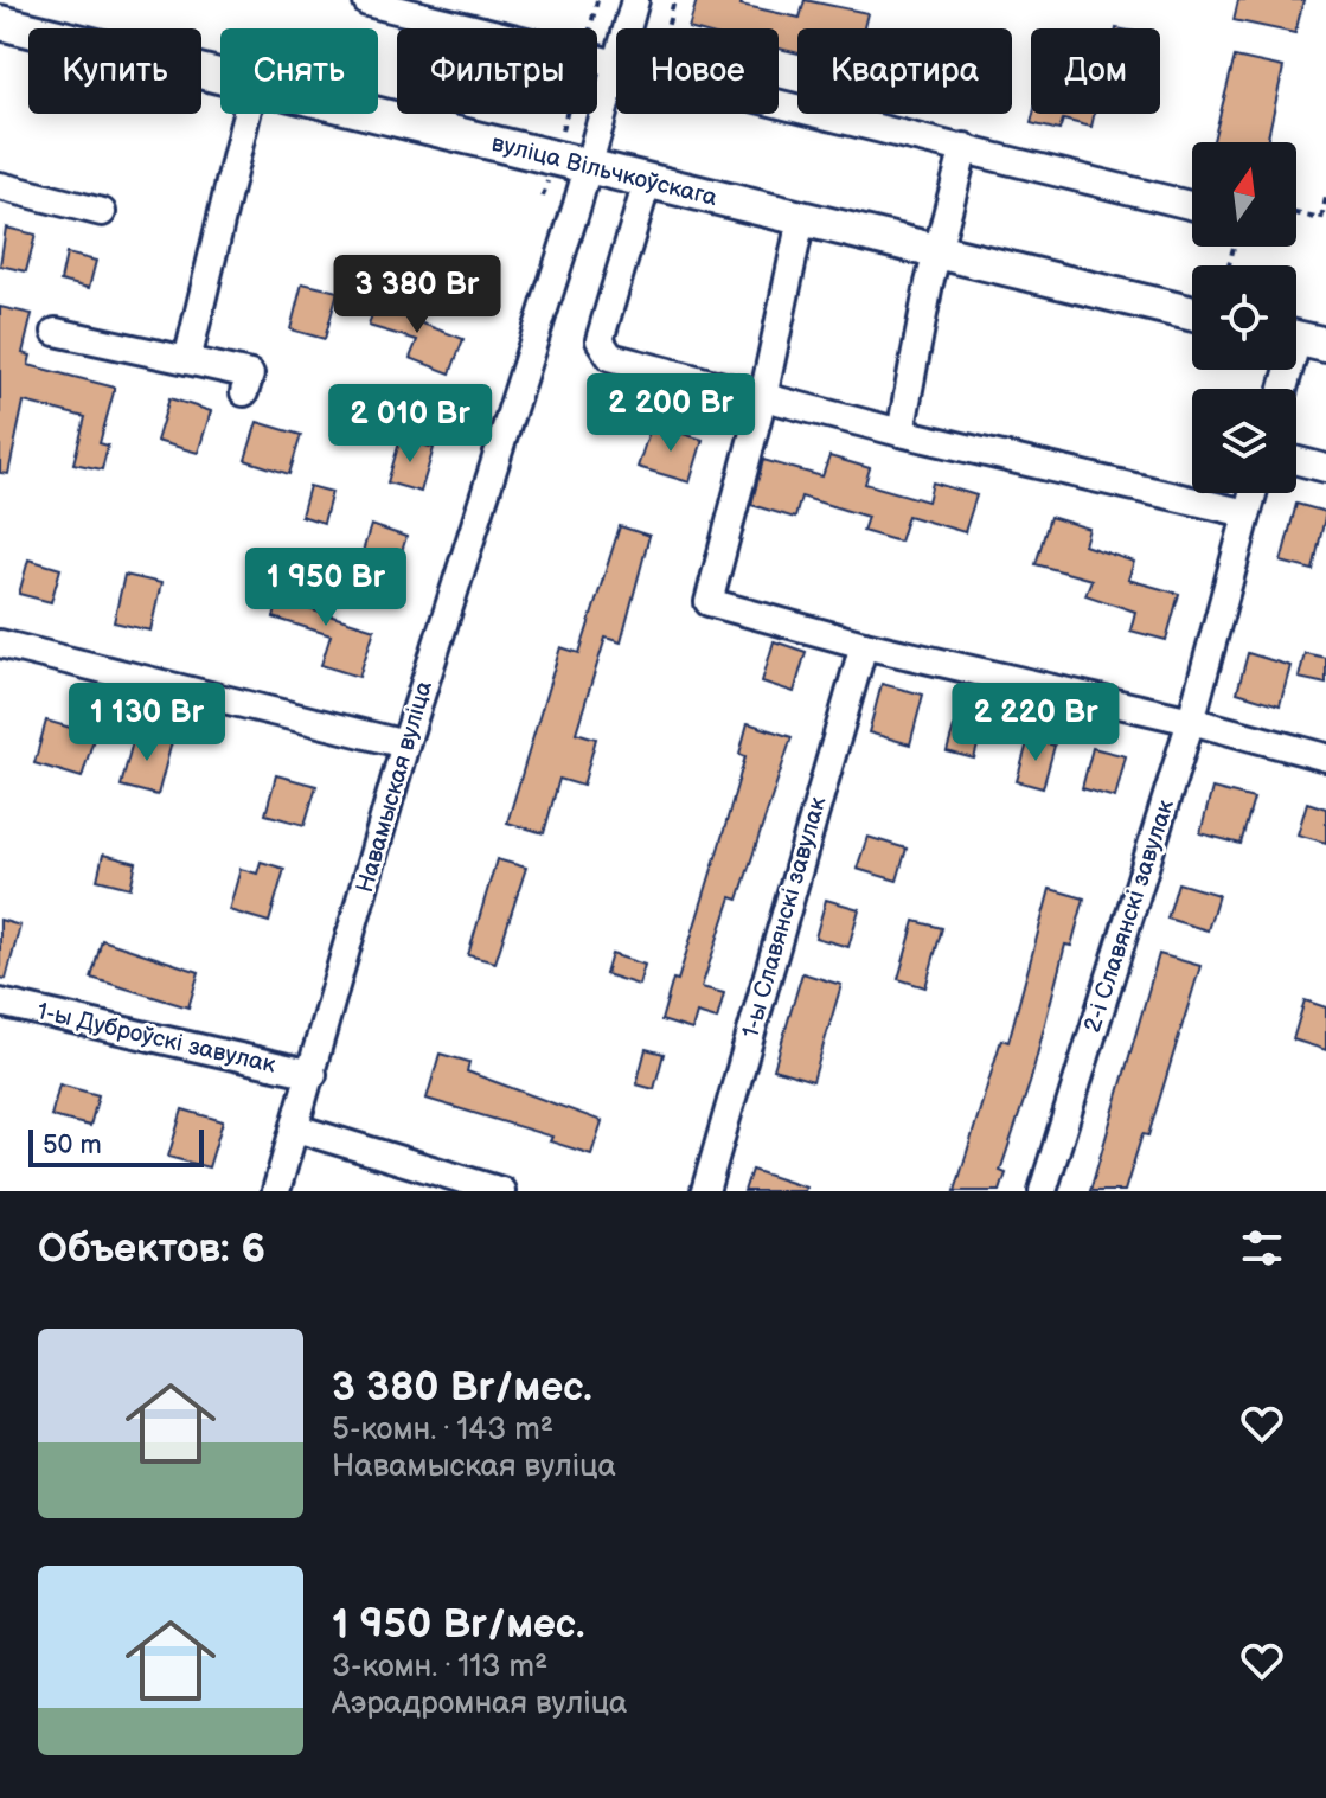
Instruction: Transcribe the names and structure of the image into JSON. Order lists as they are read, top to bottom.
{
  "streets": {
    "main road": ["вуліца Вільчкоўскага"],
    "street": [
      "Навамыская вуліца",
      "2-і Славянскі завулак",
      "1-ы Славянскі завулак",
      "1-ы Дуброўскі завулак"
    ]
  },
  "crossings": [
    ["вуліца Вільчкоўскага", "Навамыская вуліца"],
    ["Навамыская вуліца", "1-ы Дуброўскі завулак"]
  ],
  "scale_bar": "50 m",
  "north": "top",
  "page": {
    "chip": [
      "Купить",
      "Снять",
      "Фильтры",
      "Новое",
      "Квартира",
      "Дом"
    ],
    "price": [
      "3 380 Br",
      "2 200 Br",
      "2 010 Br",
      "1 950 Br",
      "1 130 Br",
      "2 220 Br"
    ],
    "scale": "50 m",
    "heading": "Объектов: 6",
    "list": [
      {
        "name": "3 380 Br/мес.",
        "note": "5-комн. · 143 m² · Навамыская вуліца"
      },
      {
        "name": "1 950 Br/мес.",
        "note": "3-комн. · 113 m² · Аэрадромная вуліца"
      }
    ]
  }
}
